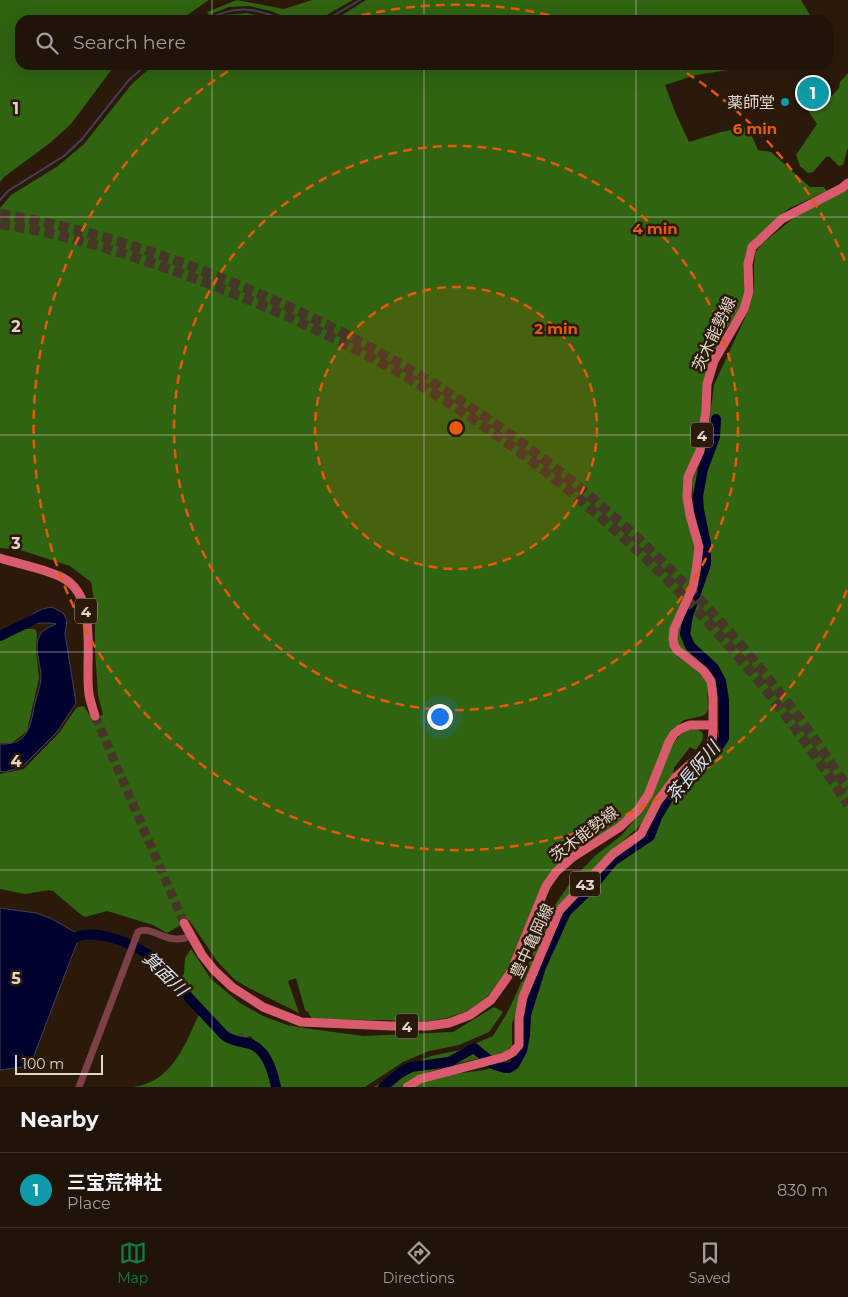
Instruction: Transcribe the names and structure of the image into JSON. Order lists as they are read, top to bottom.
{
  "streets": {
    "main road": [
      "茨木能勢線",
      "4",
      "43",
      "豊中亀岡線"
    ]
  },
  "crossings": [
    ["茨木能勢線", "豊中亀岡線"]
  ],
  "water": ["茶長阪川", "箕面川"],
  "places": ["薬師堂"],
  "scale_bar": "100 m",
  "page": {
    "search": "Search here",
    "pins": "1",
    "scale": "100 m",
    "heading": "Nearby",
    "list": [
      {
        "mark": "1",
        "name": "三宝荒神社",
        "note": "Place",
        "value": "830 m"
      }
    ],
    "nav": ["Map", "Directions", "Saved"]
  },
  "grid": {
    "rows": [
      "1",
      "2",
      "3",
      "4",
      "5"
    ]
  },
  "rings": ["6 min", "4 min", "2 min"]
}
